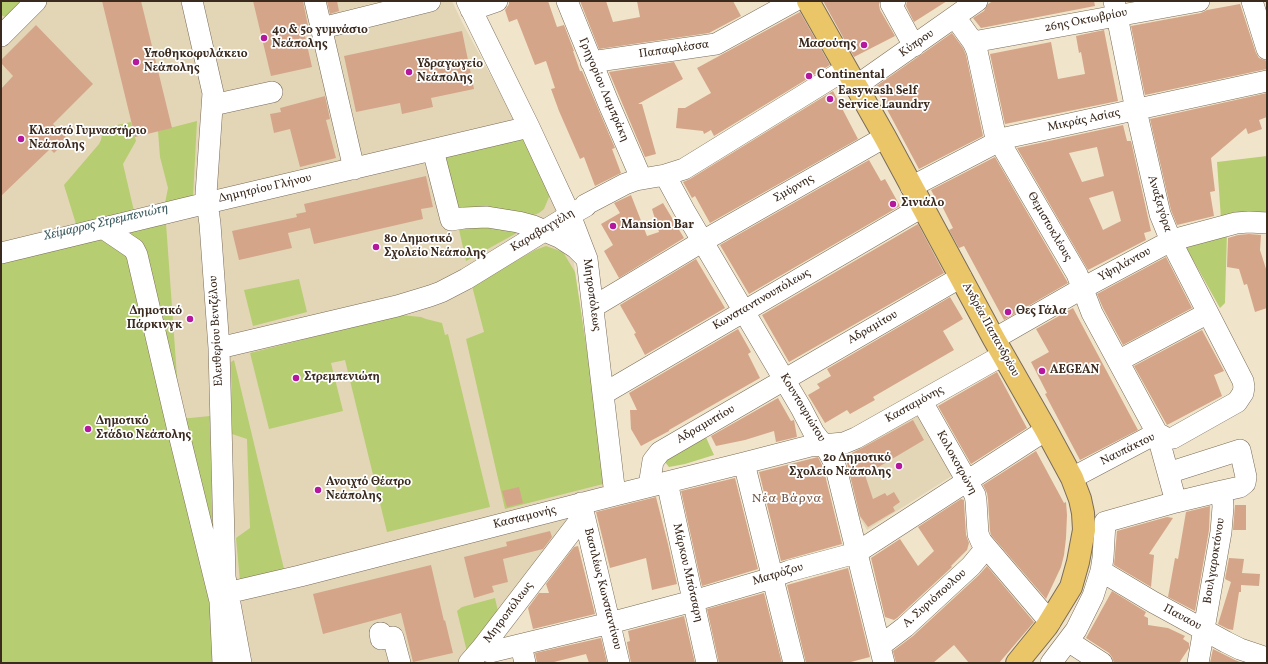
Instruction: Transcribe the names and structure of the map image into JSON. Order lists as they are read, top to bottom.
{
  "streets": {
    "main road": ["Ανδρέα Παπανδρέου"],
    "street": [
      "26ης Οκτωβρίου",
      "Κύπρου",
      "Παπαφλέσσα",
      "Γρηγορίου Λαμπράκη",
      "Μικράς Ασίας",
      "Δημητρίου Γλήνου",
      "Σμύρνης",
      "Αναξαγόρα",
      "Θεμιστοκλέους",
      "Καραβαγγέλη",
      "Υψηλάντου",
      "Μητροπόλεως",
      "Κωνσταντινουπόλεως",
      "Αδραμίτου",
      "Ελευθερίου Βενιζέλου",
      "Κασταμόνης",
      "Κουντουριώτου",
      "Αδραμυττίου",
      "Ναυπάκτου",
      "Κολοκοτρώνη",
      "Κασταμονής",
      "Βουλγαροκτόνου",
      "Μάρκου Μπότσαρη",
      "Ματρόζου",
      "Βασιλέως Κωνσταντίνου",
      "Α. Συριόπουλου",
      "Παυαου"
    ]
  },
  "crossings": [
    ["26ης Οκτωβρίου", "Αναξαγόρα"],
    ["26ης Οκτωβρίου", "Θεμιστοκλέους"],
    ["Κύπρου", "Θεμιστοκλέους"],
    ["Κύπρου", "Καραβαγγέλη"],
    ["Κύπρου", "Ανδρέα Παπανδρέου"],
    ["Παπαφλέσσα", "Γρηγορίου Λαμπράκη"],
    ["Γρηγορίου Λαμπράκη", "Καραβαγγέλη"],
    ["Μικράς Ασίας", "Αναξαγόρα"],
    ["Μικράς Ασίας", "Θεμιστοκλέους"],
    ["Μικράς Ασίας", "Ανδρέα Παπανδρέου"],
    ["Δημητρίου Γλήνου", "Μητροπόλεως"],
    ["Δημητρίου Γλήνου", "Ελευθερίου Βενιζέλου"],
    ["Σμύρνης", "Μητροπόλεως"],
    ["Σμύρνης", "Ανδρέα Παπανδρέου"],
    ["Σμύρνης", "Κουντουριώτου"],
    ["Αναξαγόρα", "Υψηλάντου"],
    ["Αναξαγόρα", "Ναυπάκτου"],
    ["Θεμιστοκλέους", "Υψηλάντου"],
    ["Θεμιστοκλέους", "Ναυπάκτου"],
    ["Καραβαγγέλη", "Μητροπόλεως"],
    ["Καραβαγγέλη", "Ανδρέα Παπανδρέου"],
    ["Καραβαγγέλη", "Ελευθερίου Βενιζέλου"],
    ["Καραβαγγέλη", "Κουντουριώτου"],
    ["Υψηλάντου", "Ανδρέα Παπανδρέου"],
    ["Υψηλάντου", "Κασταμόνης"],
    ["Μητροπόλεως", "Κωνσταντινουπόλεως"],
    ["Μητροπόλεως", "Κασταμονής"],
    ["Μητροπόλεως", "Ματρόζου"],
    ["Μητροπόλεως", "Βασιλέως Κωνσταντίνου"],
    ["Κωνσταντινουπόλεως", "Ανδρέα Παπανδρέου"],
    ["Κωνσταντινουπόλεως", "Κουντουριώτου"],
    ["Αδραμίτου", "Ανδρέα Παπανδρέου"],
    ["Αδραμίτου", "Κουντουριώτου"],
    ["Αδραμίτου", "Αδραμυττίου"],
    ["Ανδρέα Παπανδρέου", "Κασταμόνης"],
    ["Ανδρέα Παπανδρέου", "Ναυπάκτου"],
    ["Ανδρέα Παπανδρέου", "Κολοκοτρώνη"],
    ["Ανδρέα Παπανδρέου", "Ματρόζου"],
    ["Ελευθερίου Βενιζέλου", "Κασταμονής"],
    ["Κασταμόνης", "Κουντουριώτου"],
    ["Κασταμόνης", "Κολοκοτρώνη"],
    ["Κασταμόνης", "Κασταμονής"],
    ["Κουντουριώτου", "Αδραμυττίου"],
    ["Κουντουριώτου", "Κασταμονής"],
    ["Κουντουριώτου", "Ματρόζου"],
    ["Κουντουριώτου", "Α. Συριόπουλου"],
    ["Αδραμυττίου", "Κασταμονής"],
    ["Αδραμυττίου", "Μάρκου Μπότσαρη"],
    ["Κολοκοτρώνη", "Ματρόζου"],
    ["Κολοκοτρώνη", "Α. Συριόπουλου"],
    ["Κασταμονής", "Μάρκου Μπότσαρη"],
    ["Κασταμονής", "Βασιλέως Κωνσταντίνου"],
    ["Βουλγαροκτόνου", "Παυαου"],
    ["Μάρκου Μπότσαρη", "Ματρόζου"],
    ["Ματρόζου", "Βασιλέως Κωνσταντίνου"]
  ],
  "districts": ["Νέα Βάρνα"],
  "water": ["Χείμαρρος Στρεμπενιώτη"],
  "places": [
    "4ο & 5ο γυμνάσιο Νεάπολης",
    "Μασούτης",
    "Υποθηκοφυλάκειο Νεάπολης",
    "Υδραγωγείο Νεάπολης",
    "Continental",
    "Easywash Self Service Laundry",
    "Κλειστό Γυμναστήριο Νεάπολης",
    "Σινιάλο",
    "Mansion Bar",
    "8ο Δημοτικό Σχολείο Νεάπολης",
    "Θες Γάλα",
    "Δημοτικό Πάρκινγκ",
    "AEGEAN",
    "Στρεμπενιώτη",
    "Δημοτικό Στάδιο Νεάπολης",
    "2ο Δημοτικό Σχολείο Νεάπολης",
    "Ανοιχτό Θέατρο Νεάπολης"
  ]
}
